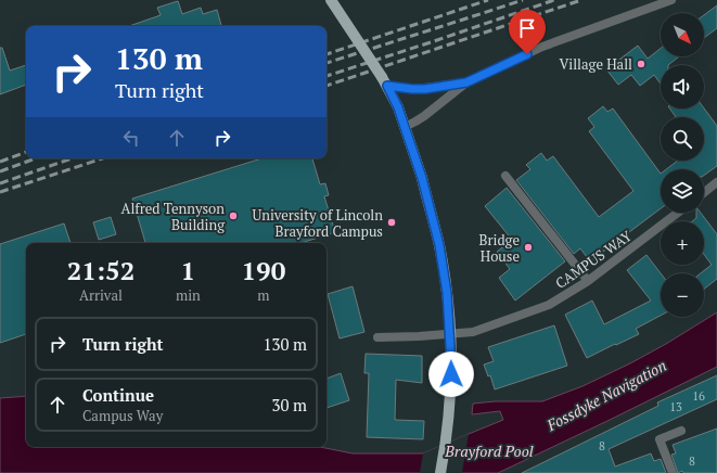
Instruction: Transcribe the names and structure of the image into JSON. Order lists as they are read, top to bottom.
{
  "streets": {
    "street": ["CAMPUS WAY"]
  },
  "water": ["Fossdyke Navigation", "Brayford Pool"],
  "places": [
    "Village Hall",
    "Alfred Tennyson Building",
    "University of Lincoln Brayford Campus",
    "Bridge House"
  ],
  "house_numbers": [
    "16",
    "13",
    "8",
    "8"
  ],
  "north": "bottom right",
  "page": {
    "map_buttons": ["+", "−"],
    "turn": ["130 m", "Turn right"],
    "eta": [
      "21:52",
      "Arrival",
      "1",
      "min",
      "190",
      "m"
    ],
    "list": [
      {
        "name": "Turn right",
        "value": "130 m"
      },
      {
        "name": "Continue",
        "note": "Campus Way",
        "value": "30 m"
      }
    ]
  }
}
